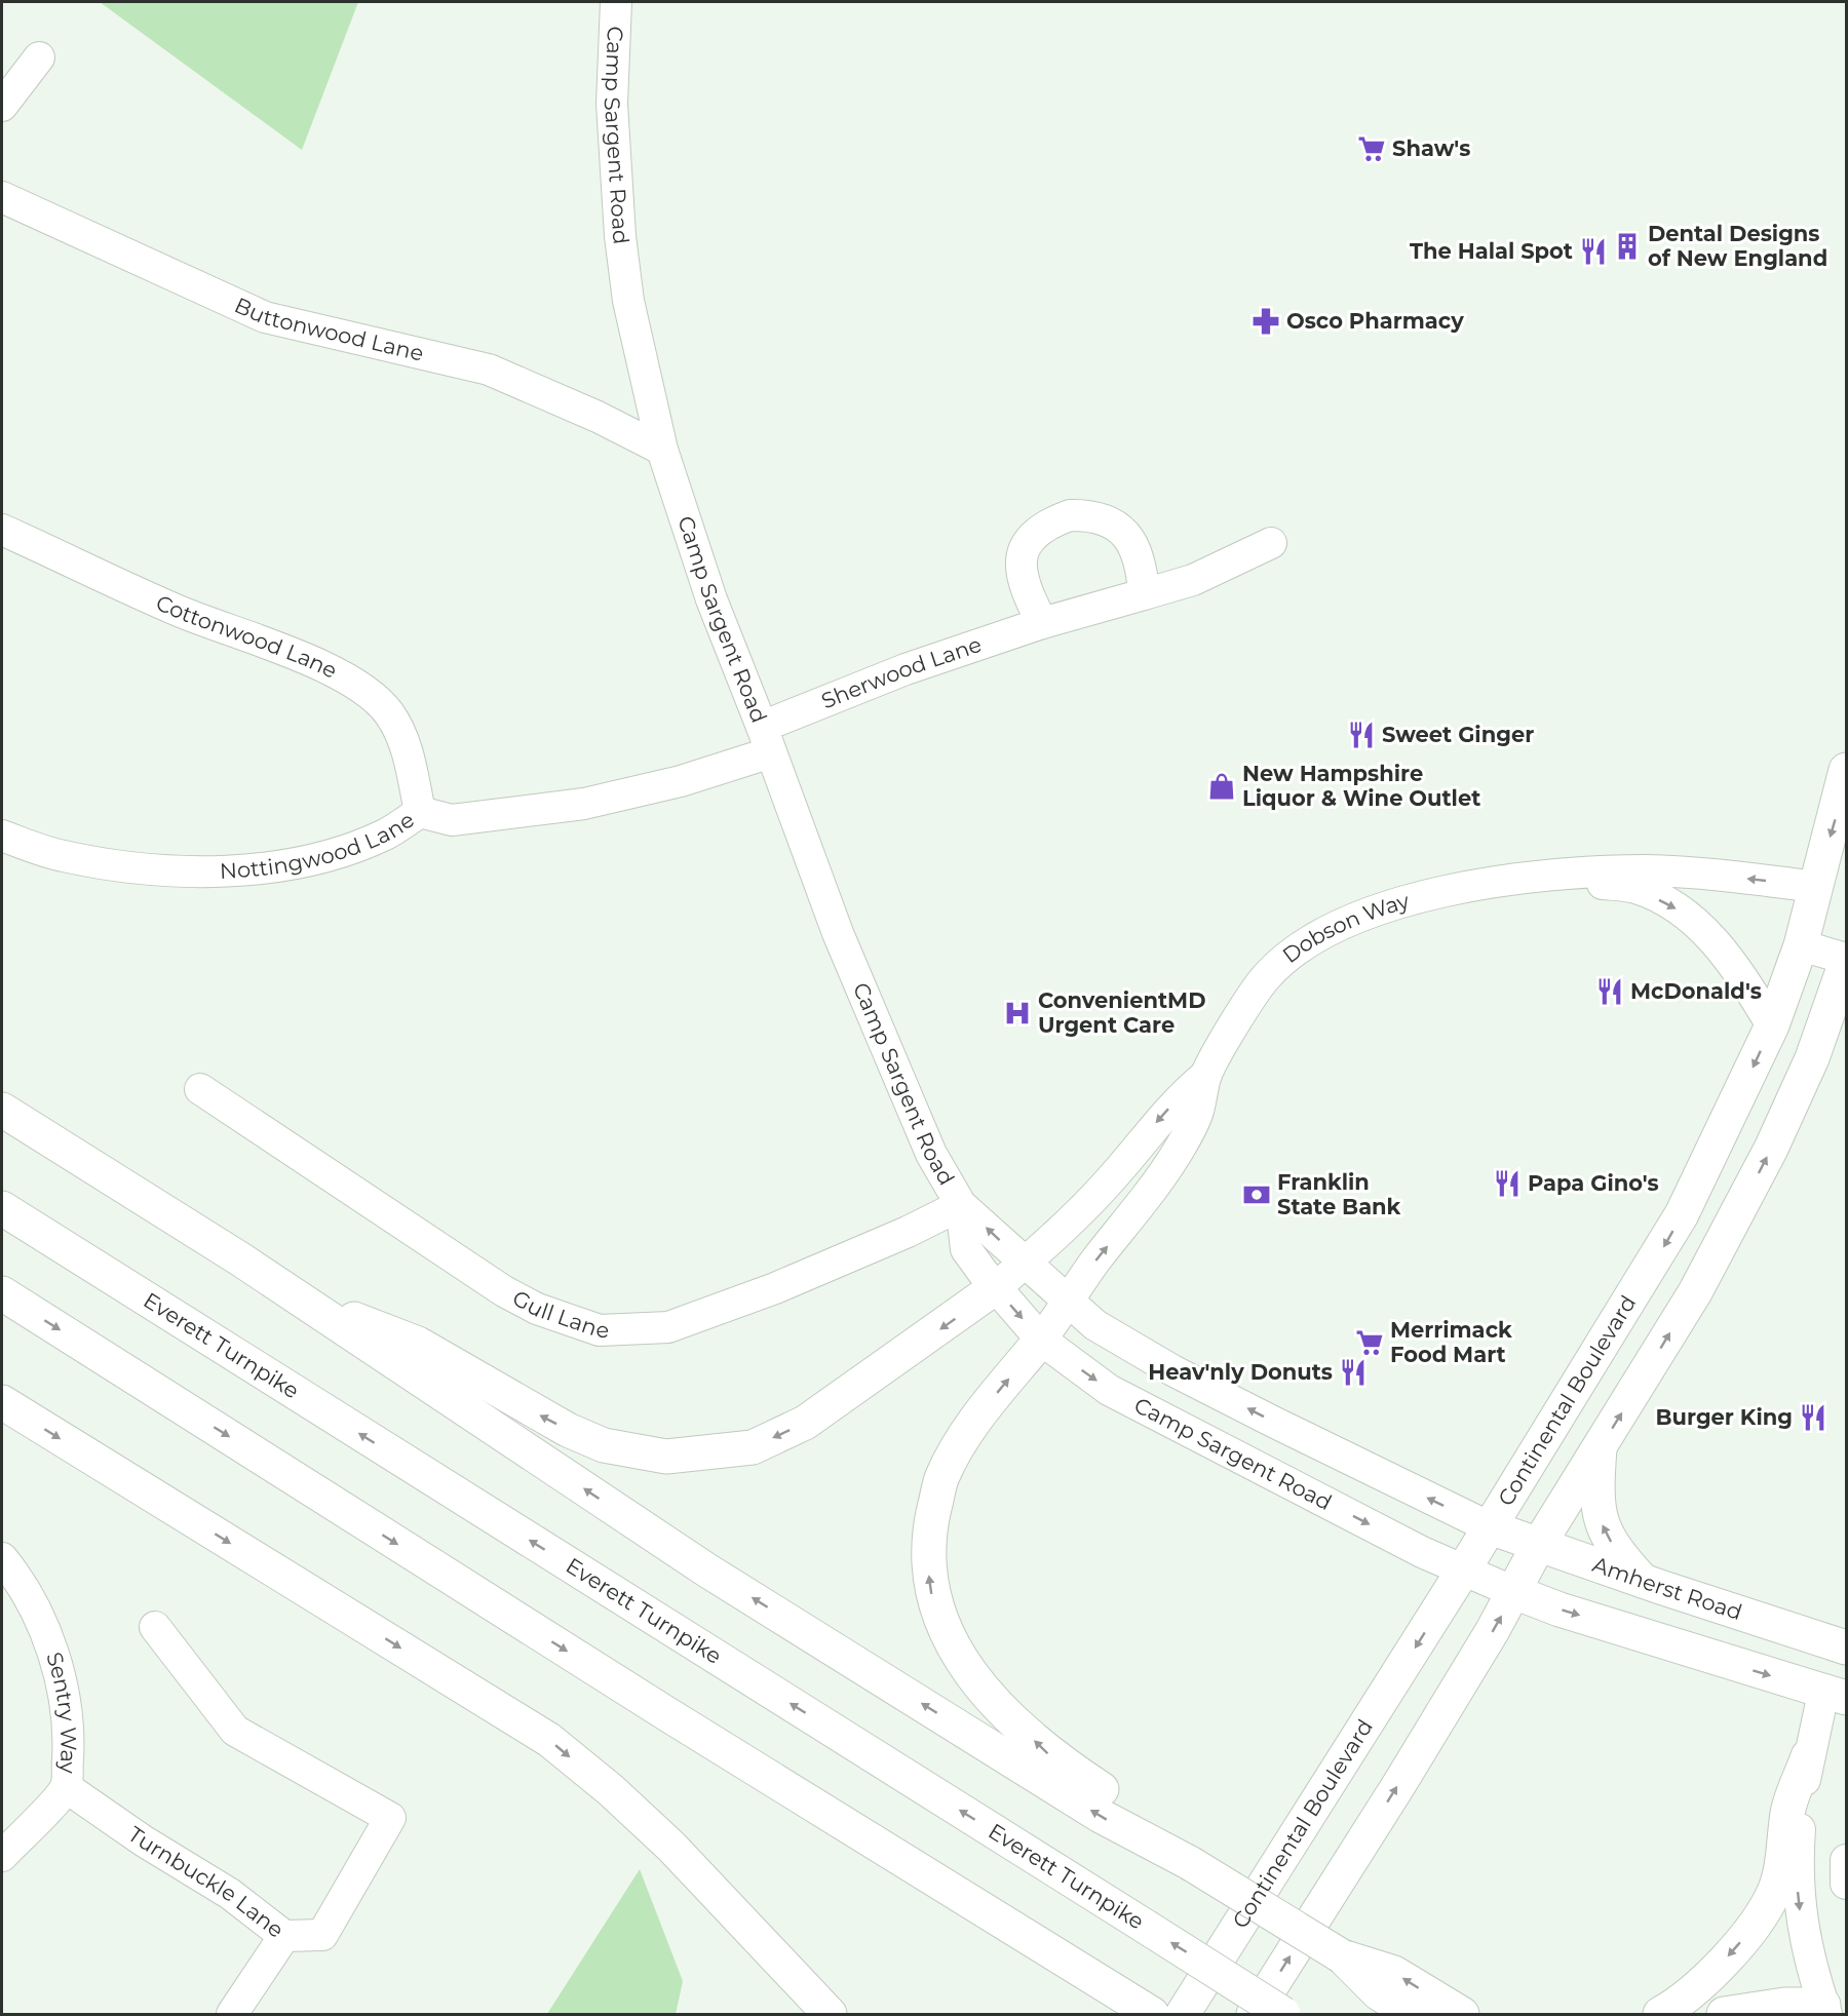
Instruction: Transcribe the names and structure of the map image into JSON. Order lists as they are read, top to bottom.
{
  "streets": {
    "main road": ["Everett Turnpike", "Continental Boulevard", "Amherst Road"],
    "street": [
      "Camp Sargent Road",
      "Buttonwood Lane",
      "Cottonwood Lane",
      "Sherwood Lane",
      "Nottingwood Lane",
      "Dobson Way",
      "Gull Lane",
      "Sentry Way",
      "Turnbuckle Lane"
    ]
  },
  "crossings": [
    ["Camp Sargent Road", "Buttonwood Lane"],
    ["Camp Sargent Road", "Sherwood Lane"],
    ["Camp Sargent Road", "Nottingwood Lane"],
    ["Camp Sargent Road", "Dobson Way"],
    ["Camp Sargent Road", "Gull Lane"],
    ["Camp Sargent Road", "Continental Boulevard"],
    ["Camp Sargent Road", "Amherst Road"],
    ["Cottonwood Lane", "Nottingwood Lane"],
    ["Sherwood Lane", "Nottingwood Lane"],
    ["Dobson Way", "Continental Boulevard"],
    ["Continental Boulevard", "Amherst Road"],
    ["Sentry Way", "Turnbuckle Lane"]
  ],
  "places": {
    "supermarket": ["Shaw's", "Merrimack Food Mart"],
    "building": ["Dental Designs of New England"],
    "restaurant": [
      "The Halal Spot",
      "Sweet Ginger",
      "McDonald's",
      "Papa Gino's",
      "Heav'nly Donuts",
      "Burger King"
    ],
    "pharmacy": ["Osco Pharmacy"],
    "shop": ["New Hampshire Liquor & Wine Outlet"],
    "hospital": ["ConvenientMD Urgent Care"],
    "bank": ["Franklin State Bank"]
  }
}
